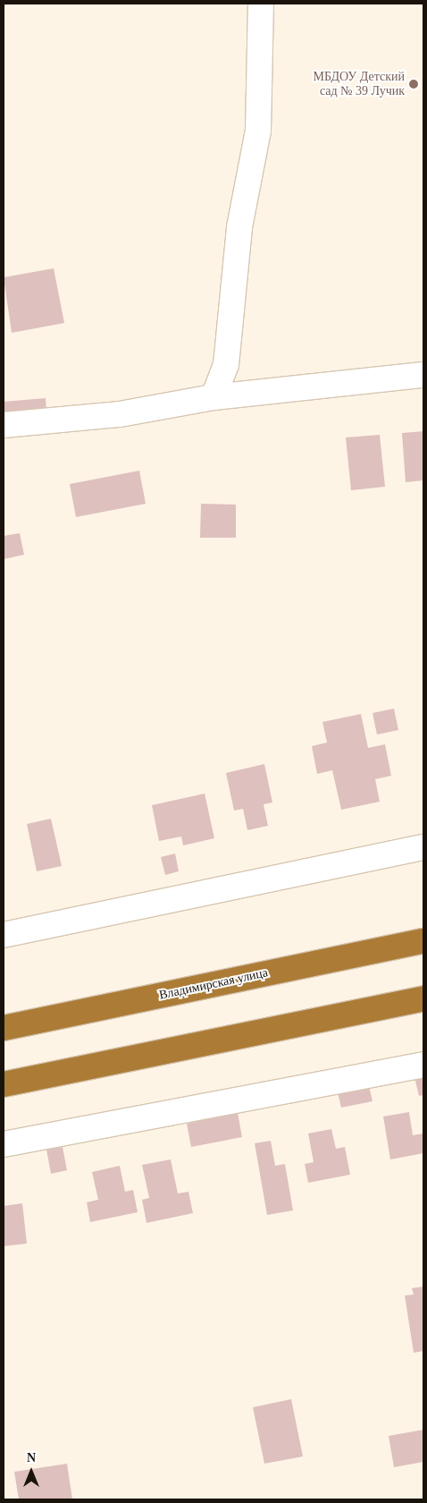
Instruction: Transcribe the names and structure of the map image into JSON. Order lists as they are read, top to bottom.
{
  "streets": {
    "highway": ["Владимирская улица"]
  },
  "places": ["МБДОУ Детский сад № 39 Лучик"],
  "north": "top"
}
